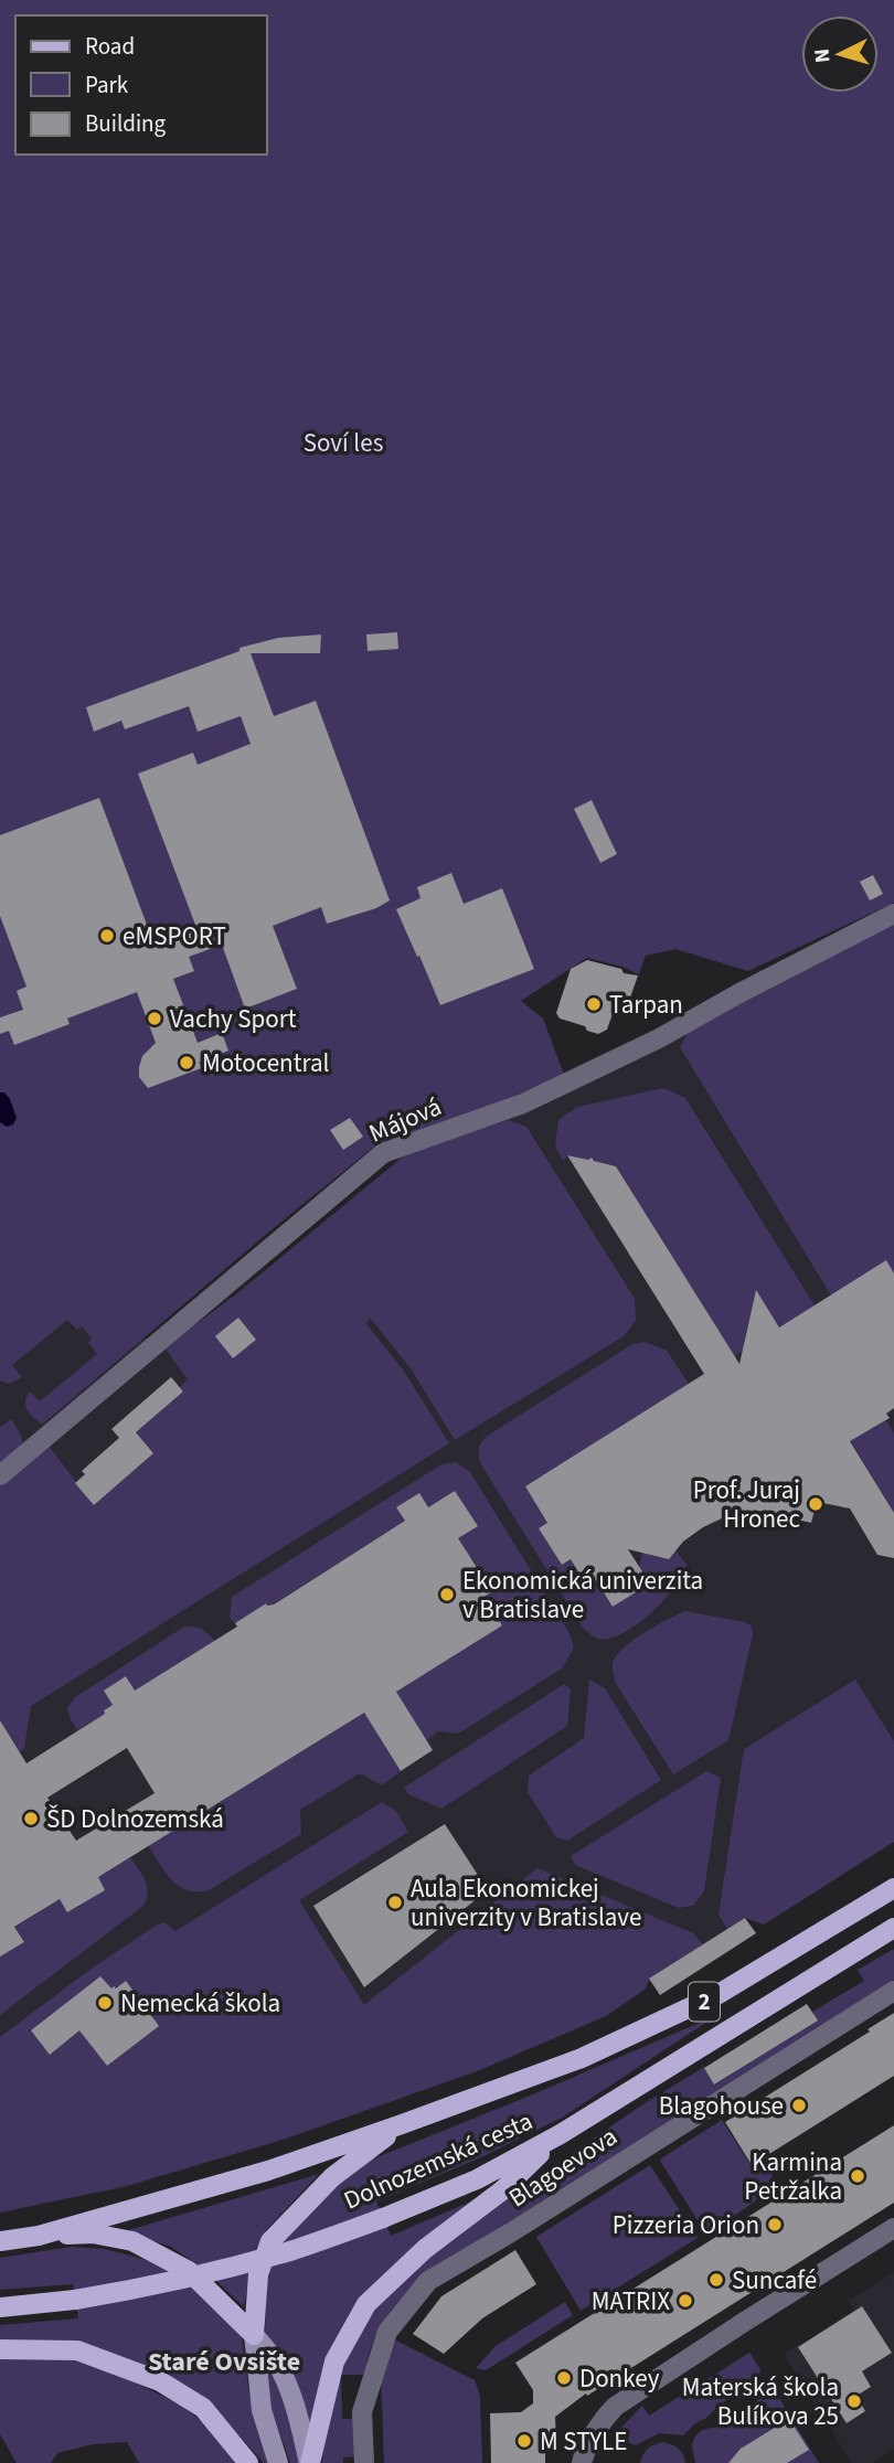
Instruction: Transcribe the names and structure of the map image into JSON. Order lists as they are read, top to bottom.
{
  "streets": {
    "main road": ["2", "Dolnozemská cesta"],
    "street": ["Májová", "Blagoevova"]
  },
  "districts": ["Staré Ovsište"],
  "parks": ["Soví les"],
  "places": [
    "eMSPORT",
    "Tarpan",
    "Vachy Sport",
    "Motocentral",
    "Prof. Juraj Hronec",
    "Ekonomická univerzita v Bratislave",
    "ŠD Dolnozemská",
    "Aula Ekonomickej univerzity v Bratislave",
    "Nemecká škola",
    "Blagohouse",
    "Karmina Petržalka",
    "Pizzeria Orion",
    "Suncafé",
    "MATRIX",
    "Donkey",
    "Materská škola Bulíkova 25",
    "M STYLE"
  ],
  "legend": ["Road", "Park", "Building"],
  "north": "left"
}
